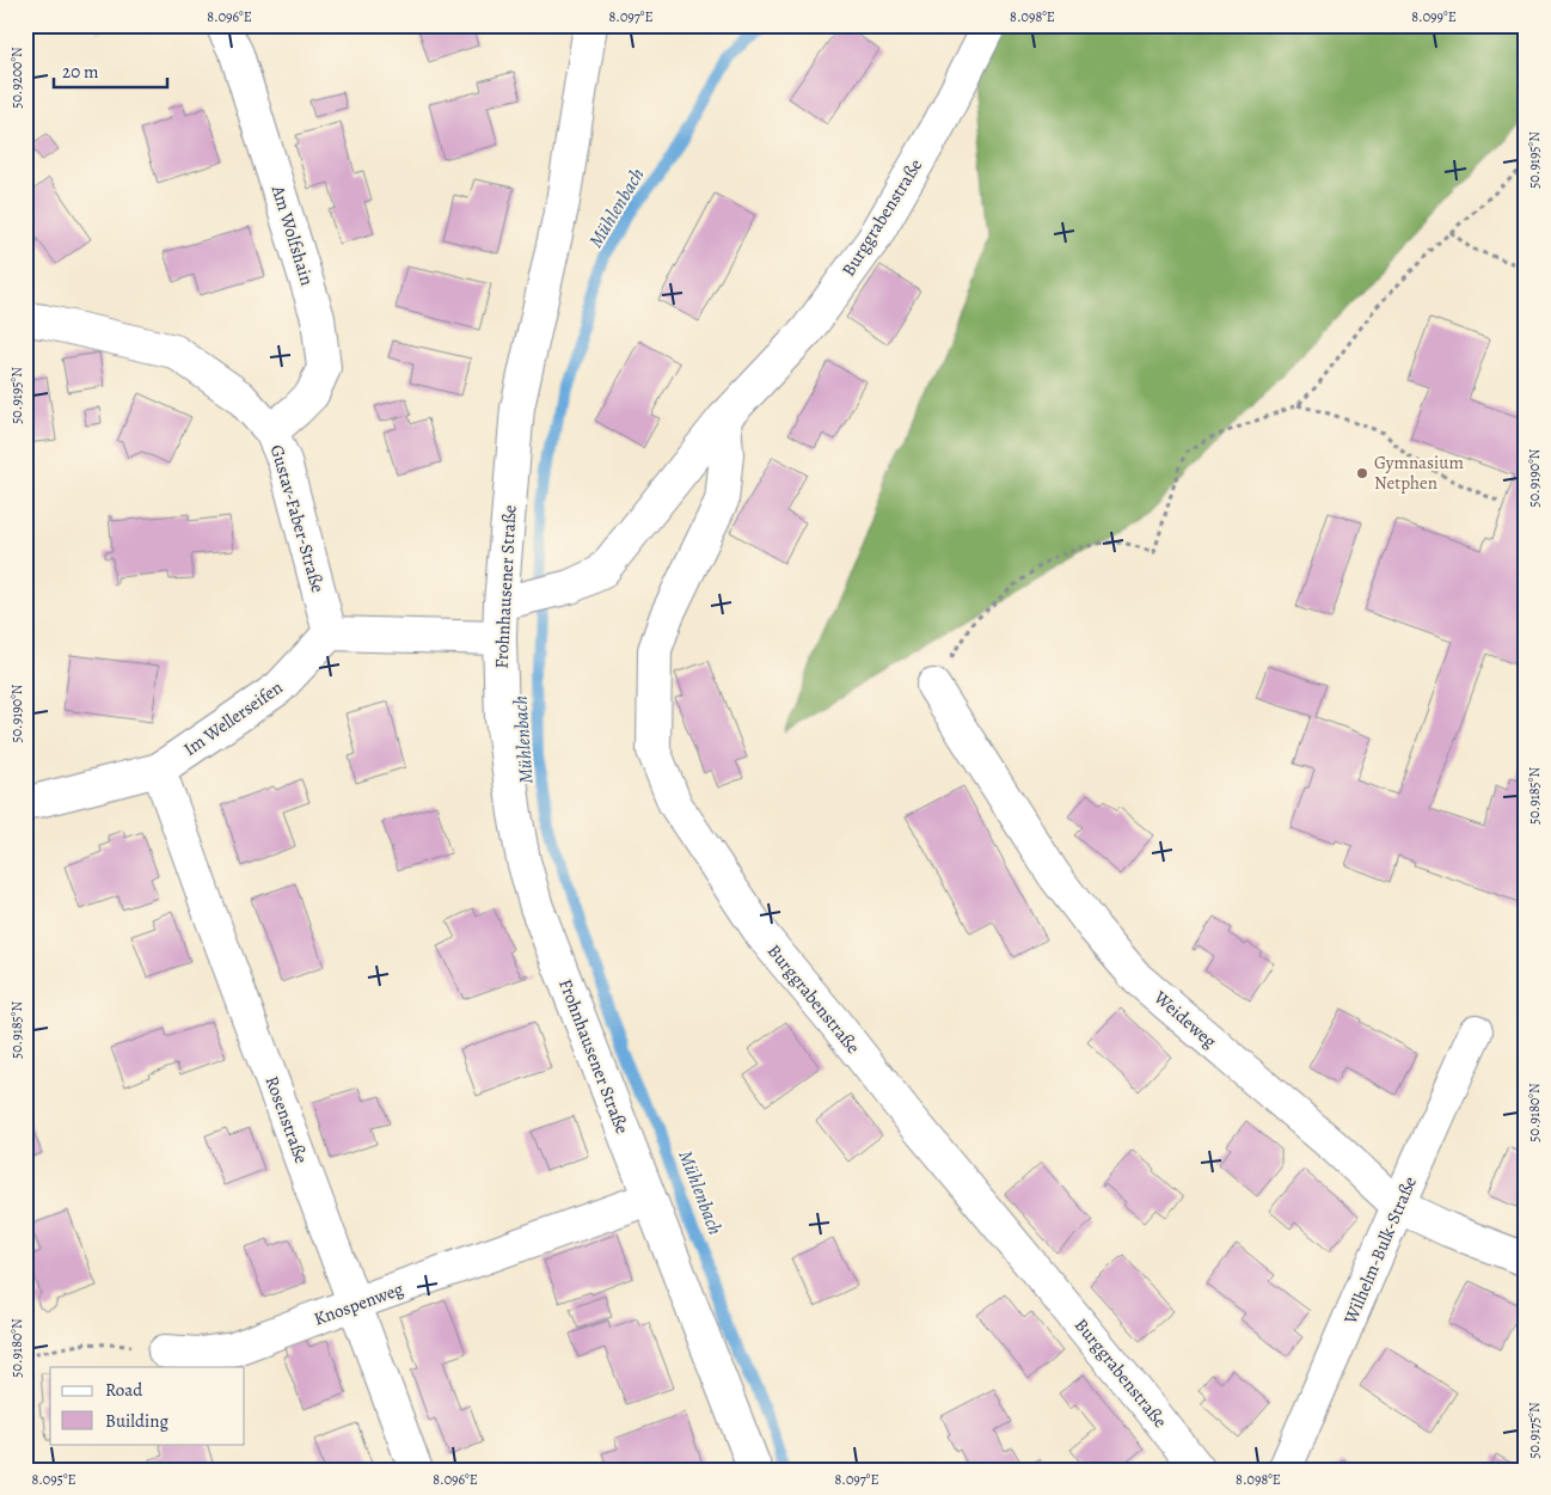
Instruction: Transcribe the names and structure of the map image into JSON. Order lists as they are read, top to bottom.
{
  "streets": {
    "street": [
      "Burggrabenstraße",
      "Am Wolfshain",
      "Gustav-Faber-Straße",
      "Frohnhausener Straße",
      "Im Wellerseifen",
      "Weideweg",
      "Rosenstraße",
      "Wilhelm-Bulk-Straße",
      "Knospenweg"
    ]
  },
  "crossings": [
    ["Burggrabenstraße", "Frohnhausener Straße"],
    ["Am Wolfshain", "Gustav-Faber-Straße"],
    ["Gustav-Faber-Straße", "Im Wellerseifen"],
    ["Frohnhausener Straße", "Knospenweg"],
    ["Im Wellerseifen", "Rosenstraße"],
    ["Weideweg", "Wilhelm-Bulk-Straße"],
    ["Rosenstraße", "Knospenweg"]
  ],
  "water": ["Mühlenbach"],
  "places": ["Gymnasium Netphen"],
  "legend": ["Road", "Building"],
  "scale_bar": "20 m",
  "coordinates": [
    "8.096°E",
    "8.097°E",
    "8.098°E",
    "8.099°E",
    "50.9200°N",
    "50.9195°N",
    "50.9190°N",
    "50.9185°N",
    "50.9180°N",
    "50.9175°N",
    "8.095°E"
  ]
}
